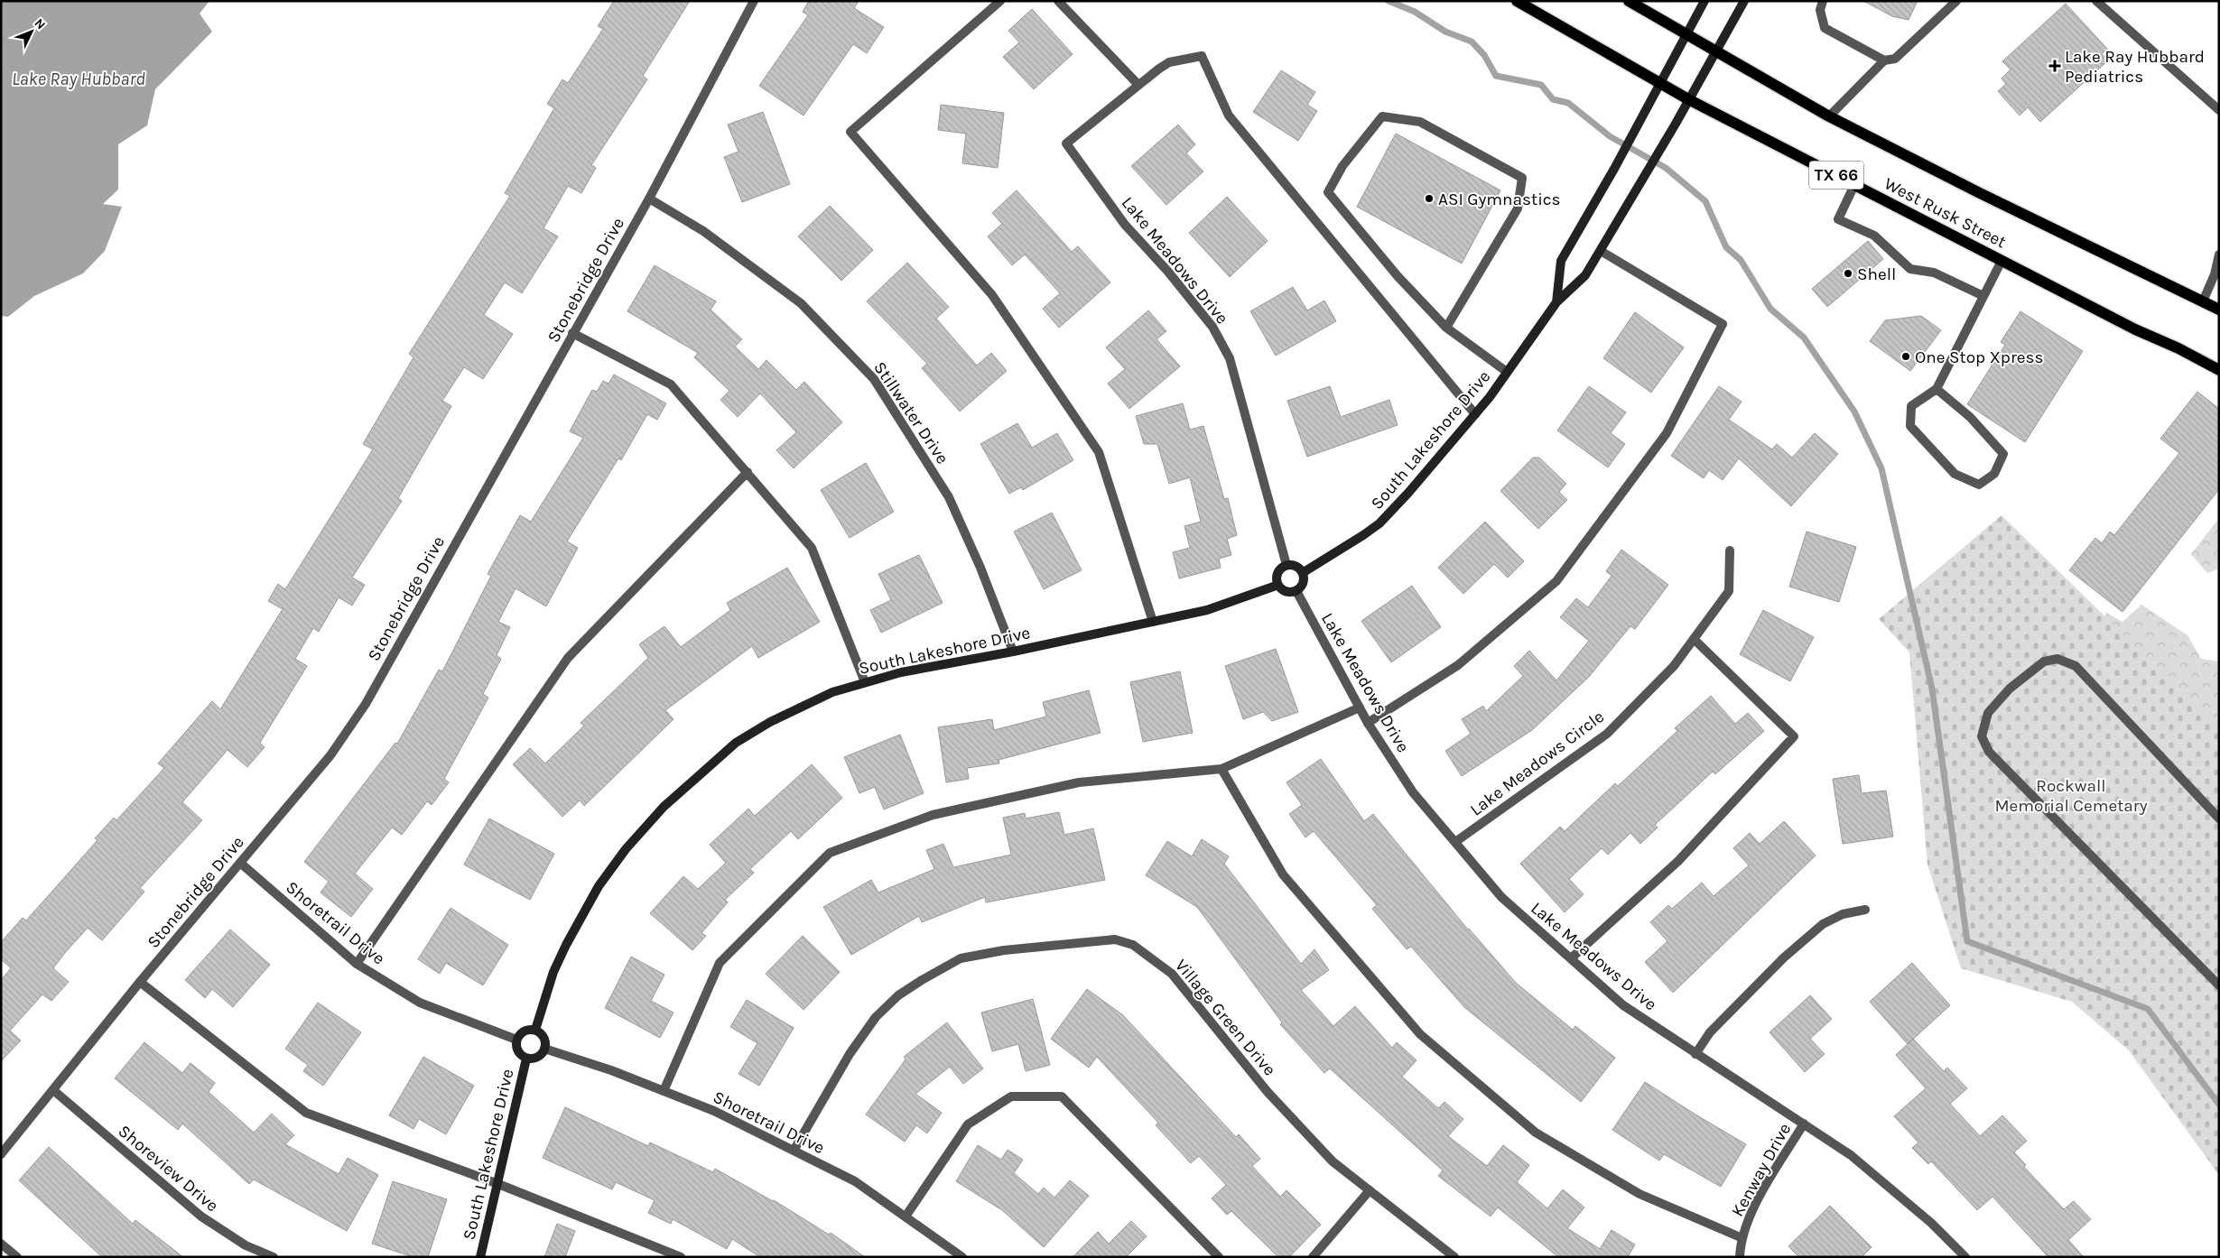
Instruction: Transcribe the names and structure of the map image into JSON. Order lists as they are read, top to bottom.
{
  "streets": {
    "main road": ["TX 66", "West Rusk Street"],
    "street": [
      "Lake Meadows Drive",
      "Stonebridge Drive",
      "Stillwater Drive",
      "South Lakeshore Drive",
      "Lake Meadows Circle",
      "Shoretrail Drive",
      "Village Green Drive",
      "Shoreview Drive",
      "Kenway Drive"
    ]
  },
  "crossings": [
    ["TX 66", "West Rusk Street"],
    ["TX 66", "South Lakeshore Drive"],
    ["West Rusk Street", "South Lakeshore Drive"],
    ["Lake Meadows Drive", "South Lakeshore Drive"],
    ["Lake Meadows Drive", "Lake Meadows Circle"],
    ["Lake Meadows Drive", "Kenway Drive"],
    ["Stonebridge Drive", "Stillwater Drive"],
    ["Stonebridge Drive", "Shoretrail Drive"],
    ["Stonebridge Drive", "Shoreview Drive"],
    ["Stillwater Drive", "South Lakeshore Drive"],
    ["South Lakeshore Drive", "Shoretrail Drive"],
    ["Shoretrail Drive", "Village Green Drive"]
  ],
  "water": ["Lake Ray Hubbard"],
  "parks": ["Rockwall Memorial Cemetary"],
  "places": {
    "health": ["Lake Ray Hubbard Pediatrics"],
    "other": ["ASI Gymnastics", "Shell", "One Stop Xpress"]
  },
  "north": "top right"
}
